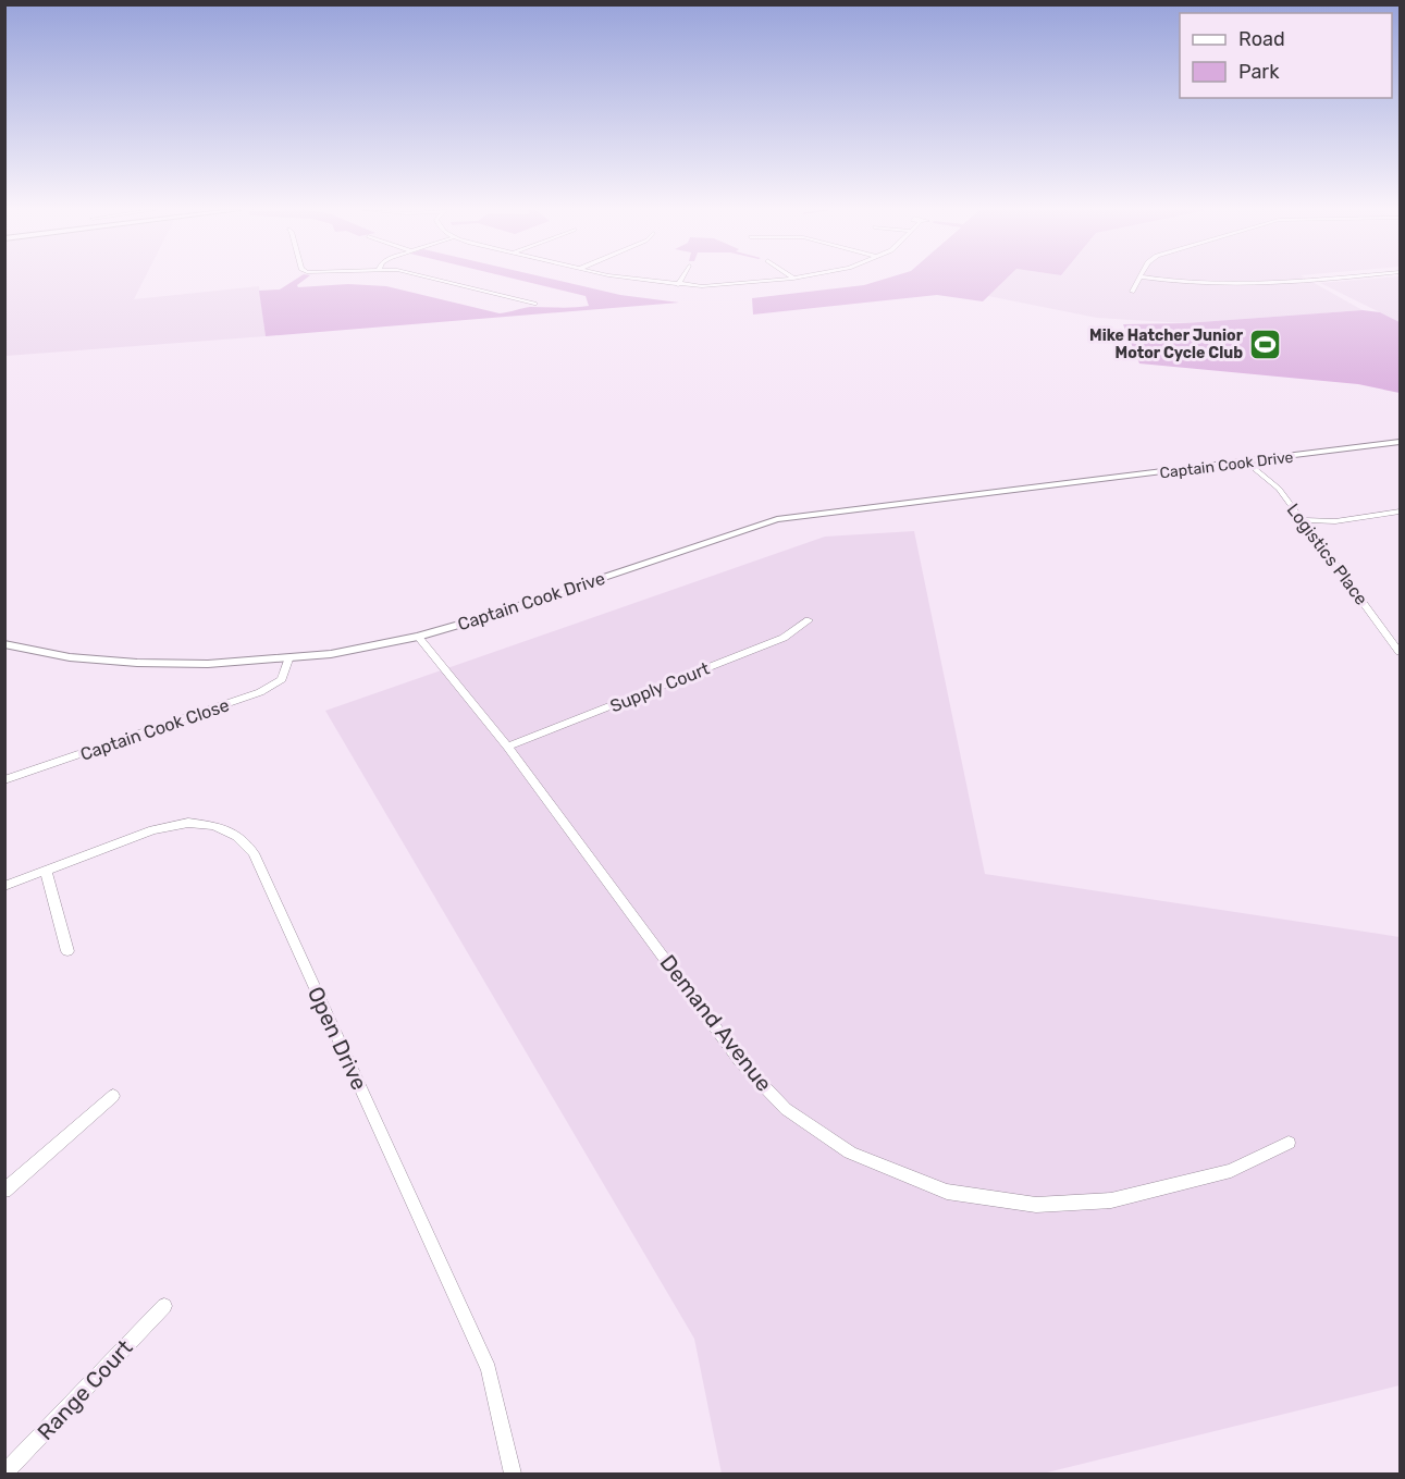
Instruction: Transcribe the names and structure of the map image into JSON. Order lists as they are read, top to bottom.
{
  "streets": {
    "street": [
      "Captain Cook Drive",
      "Logistics Place",
      "Supply Court",
      "Captain Cook Close",
      "Demand Avenue",
      "Open Drive",
      "Range Court"
    ]
  },
  "crossings": [
    ["Captain Cook Drive", "Logistics Place"],
    ["Captain Cook Drive", "Captain Cook Close"],
    ["Captain Cook Drive", "Demand Avenue"],
    ["Supply Court", "Demand Avenue"]
  ],
  "places": {
    "sports": ["Mike Hatcher Junior Motor Cycle Club"]
  },
  "legend": ["Road", "Park"]
}
